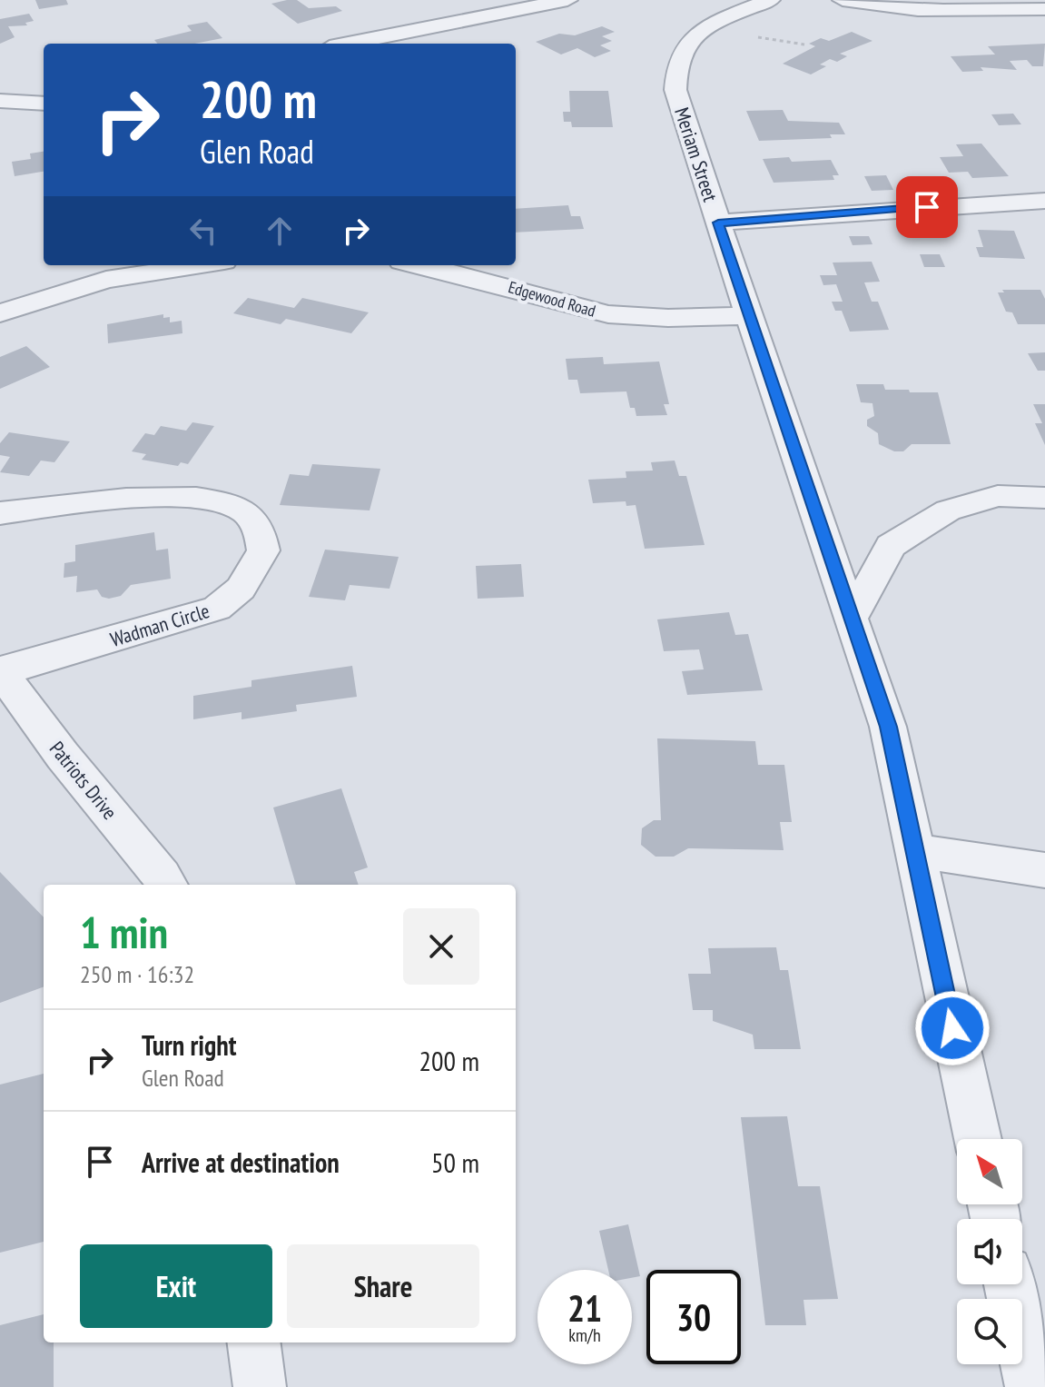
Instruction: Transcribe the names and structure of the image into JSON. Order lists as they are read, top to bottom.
{
  "streets": {
    "street": [
      "Meriam Street",
      "Edgewood Road",
      "Wadman Circle",
      "Patriots Drive"
    ]
  },
  "crossings": [
    ["Meriam Street", "Edgewood Road"],
    ["Wadman Circle", "Patriots Drive"]
  ],
  "north": "top left",
  "page": {
    "turn": ["200 m", "Glen Road"],
    "heading": ["1 min", "250 m · 16:32"],
    "list": [
      {
        "name": "Turn right",
        "note": "Glen Road",
        "value": "200 m"
      },
      {
        "name": "Arrive at destination",
        "value": "50 m"
      }
    ],
    "buttons": ["Exit", "Share"],
    "speed": "21 km/h",
    "limit": "30"
  }
}
